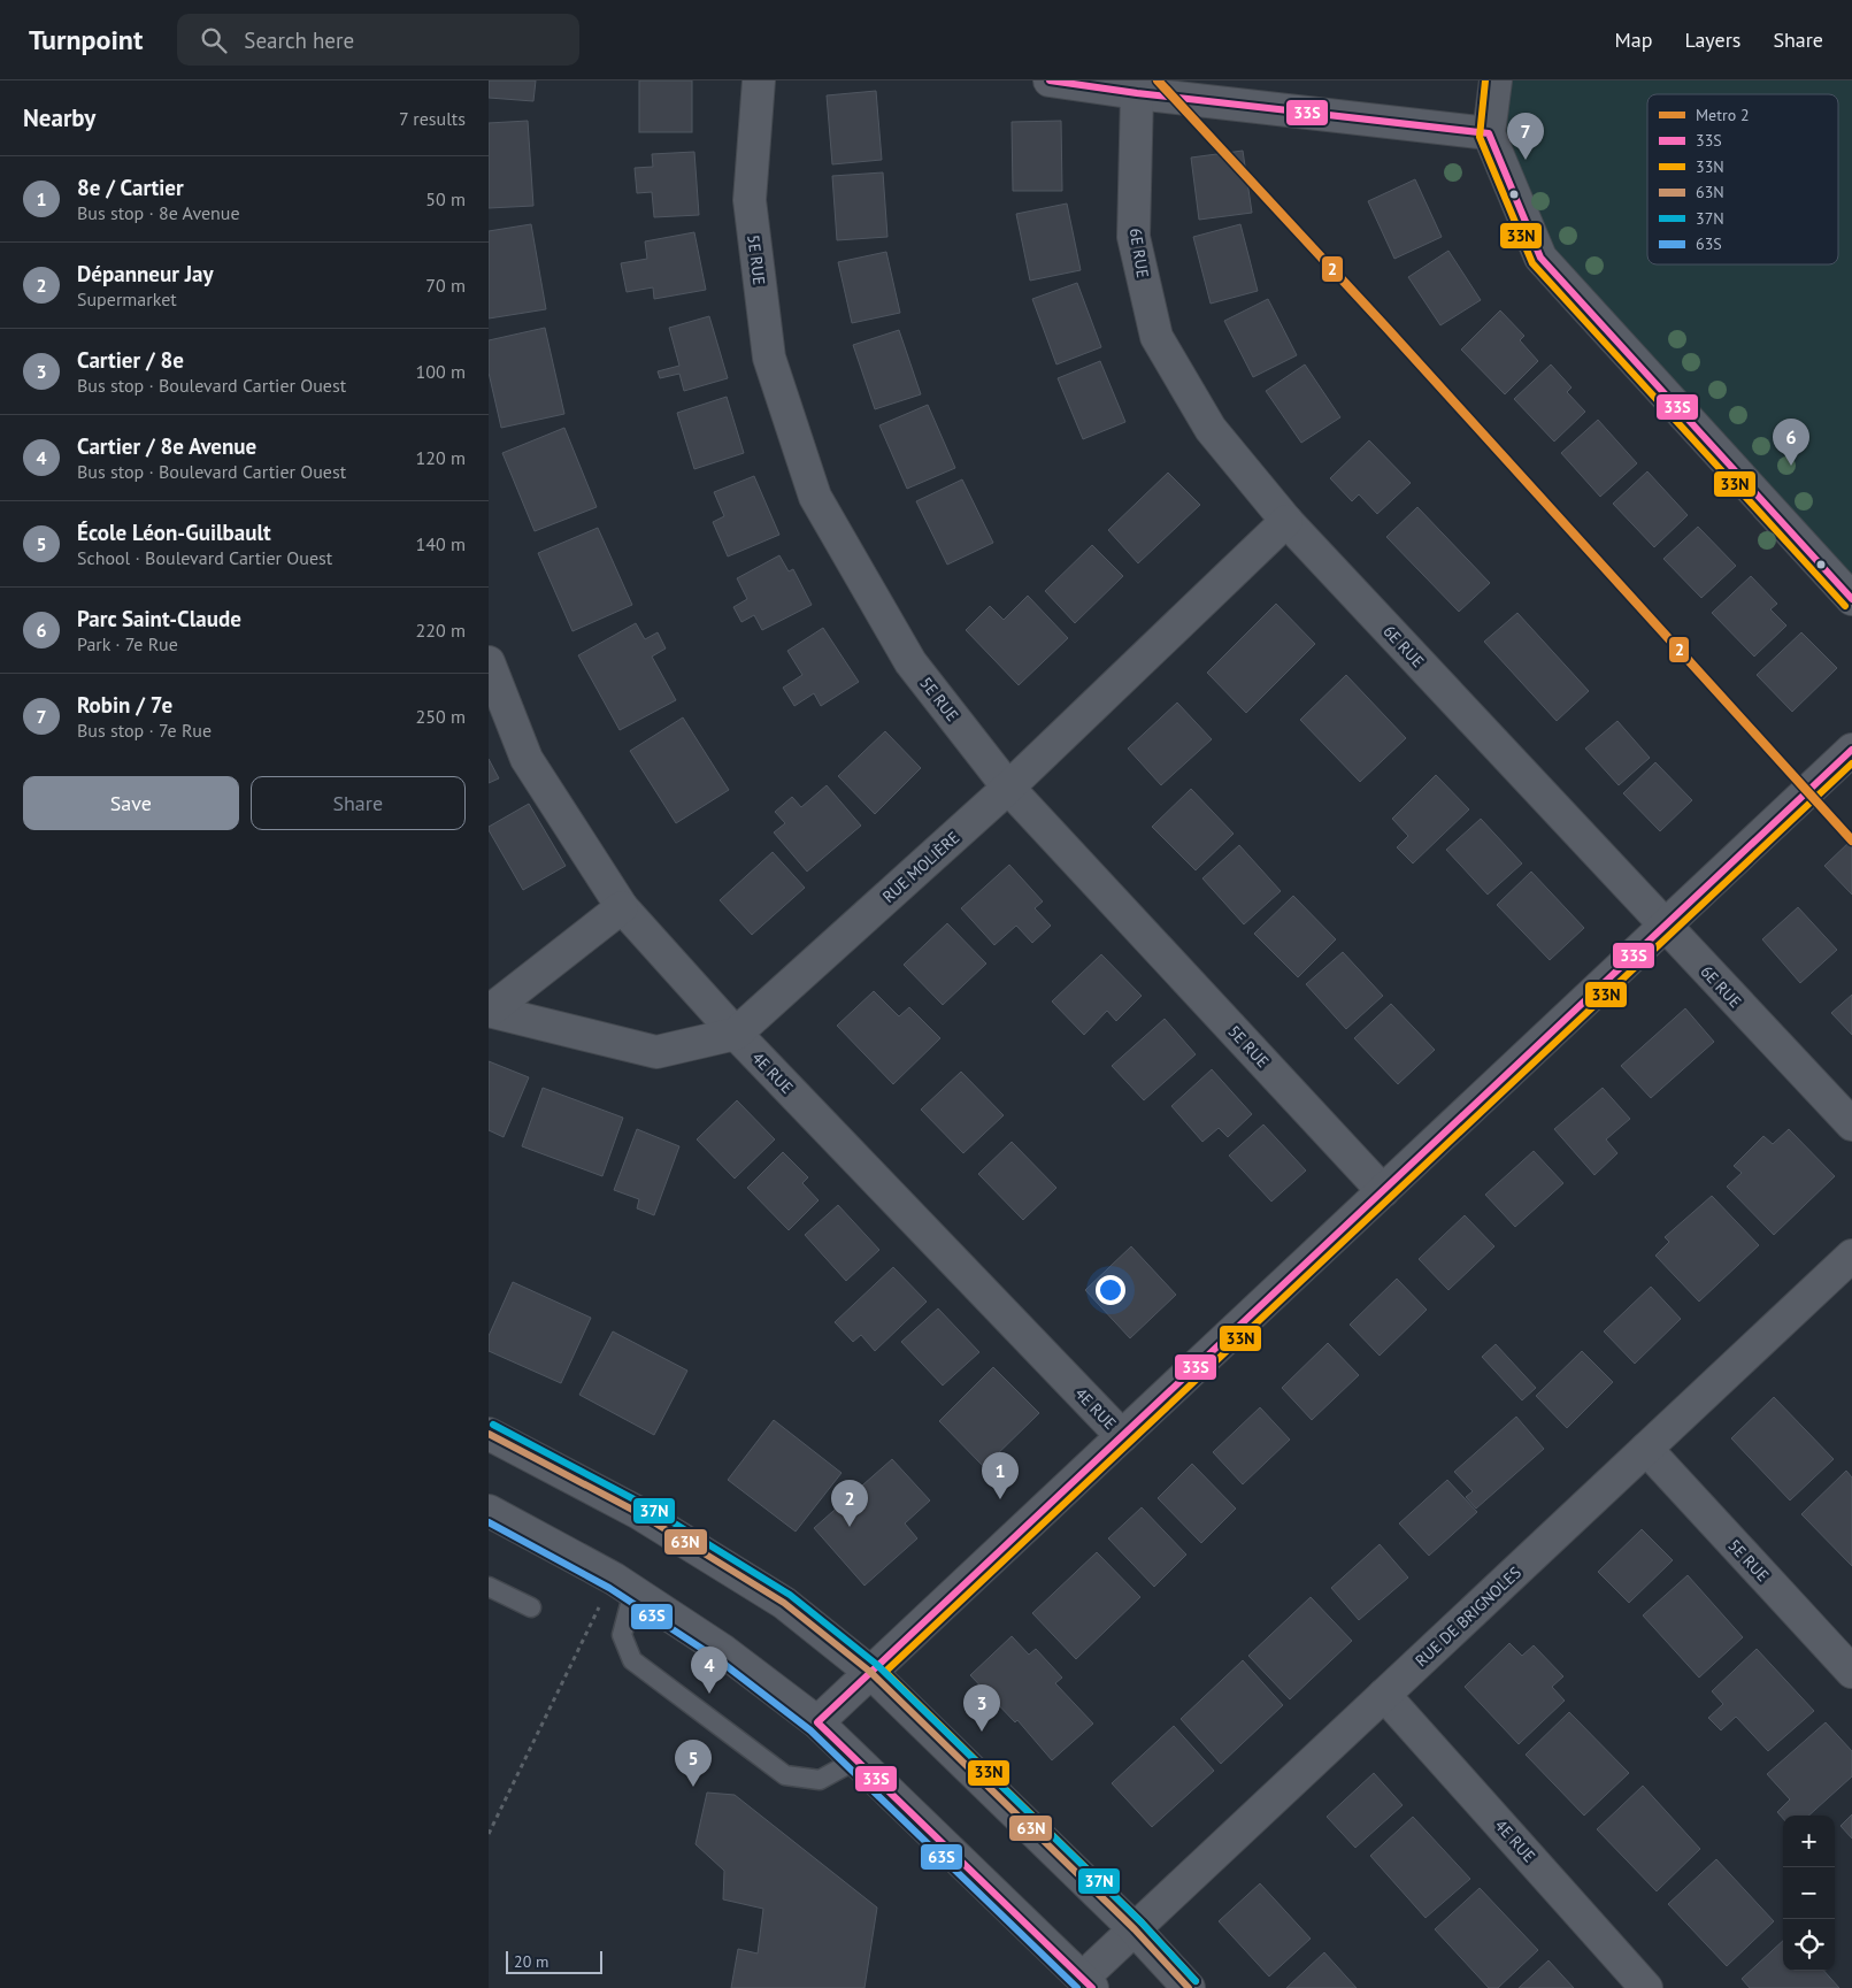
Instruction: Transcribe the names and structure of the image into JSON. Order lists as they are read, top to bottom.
{
  "streets": {
    "street": [
      "6E RUE",
      "5E RUE",
      "RUE MOLIÈRE",
      "4E RUE",
      "RUE DE BRIGNOLES"
    ]
  },
  "crossings": [
    ["6E RUE", "RUE MOLIÈRE"],
    ["5E RUE", "RUE MOLIÈRE"],
    ["5E RUE", "RUE DE BRIGNOLES"],
    ["RUE MOLIÈRE", "4E RUE"],
    ["4E RUE", "RUE DE BRIGNOLES"]
  ],
  "lines": [
    "metro line 2",
    "transit line 33S",
    "transit line 33N",
    "transit line 37N",
    "transit line 63N",
    "transit line 63S"
  ],
  "legend": [
    "Metro 2",
    "33S",
    "33N",
    "63N",
    "37N",
    "63S"
  ],
  "scale_bar": "20 m",
  "page": {
    "header": "Turnpoint",
    "search": "Search here",
    "nav": ["Map", "Layers", "Share"],
    "heading": ["Nearby", "7 results"],
    "pins": [
      "7",
      "6",
      "1",
      "2",
      "4",
      "3",
      "5"
    ],
    "list": [
      {
        "mark": "1",
        "name": "8e / Cartier",
        "note": "Bus stop · 8e Avenue",
        "value": "50 m"
      },
      {
        "mark": "2",
        "name": "Dépanneur Jay",
        "note": "Supermarket",
        "value": "70 m"
      },
      {
        "mark": "3",
        "name": "Cartier / 8e",
        "note": "Bus stop · Boulevard Cartier Ouest",
        "value": "100 m"
      },
      {
        "mark": "4",
        "name": "Cartier / 8e Avenue",
        "note": "Bus stop · Boulevard Cartier Ouest",
        "value": "120 m"
      },
      {
        "mark": "5",
        "name": "École Léon-Guilbault",
        "note": "School · Boulevard Cartier Ouest",
        "value": "140 m"
      },
      {
        "mark": "6",
        "name": "Parc Saint-Claude",
        "note": "Park · 7e Rue",
        "value": "220 m"
      },
      {
        "mark": "7",
        "name": "Robin / 7e",
        "note": "Bus stop · 7e Rue",
        "value": "250 m"
      }
    ],
    "buttons": ["Save", "Share"],
    "map_buttons": ["+", "−"],
    "scale": "20 m"
  }
}
